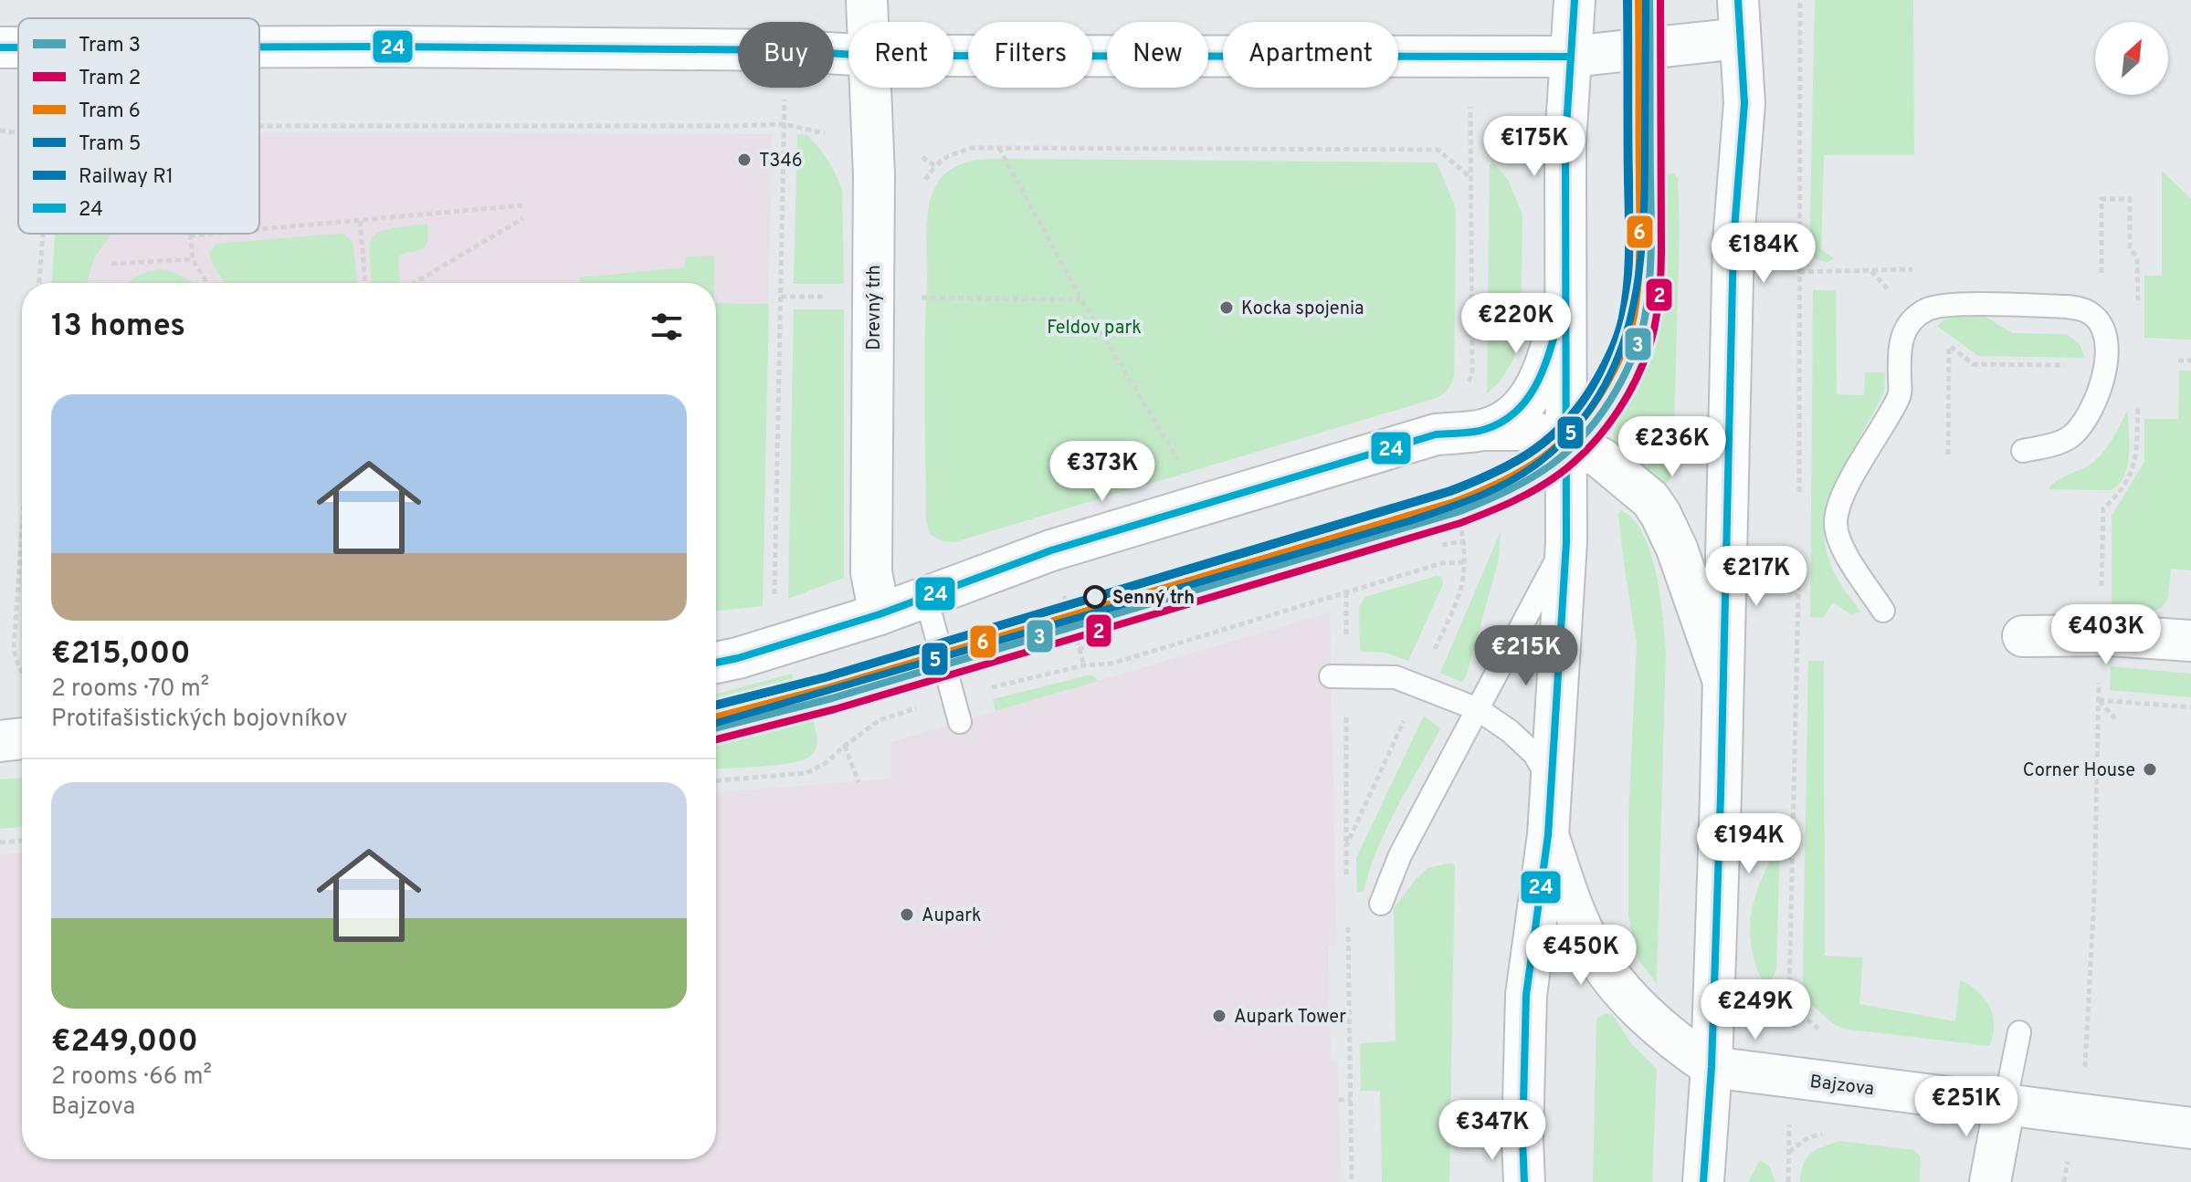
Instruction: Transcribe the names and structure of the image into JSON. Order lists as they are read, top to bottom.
{
  "streets": {
    "street": ["Drevný trh", "Bajzova"]
  },
  "parks": ["Feldov park"],
  "places": [
    "T346",
    "Kocka spojenia",
    "Senný trh",
    "Corner House",
    "Aupark",
    "Aupark Tower"
  ],
  "lines": [
    "tram line 3",
    "tram line 2",
    "tram line 6",
    "tram line 5",
    "rail line R1",
    "transit line 24"
  ],
  "legend": [
    "Tram 3",
    "Tram 2",
    "Tram 6",
    "Tram 5",
    "Railway R1",
    "24"
  ],
  "north": "top right",
  "page": {
    "chip": [
      "Buy",
      "Rent",
      "Filters",
      "New",
      "Apartment"
    ],
    "price": [
      "€175K",
      "€184K",
      "€220K",
      "€236K",
      "€373K",
      "€217K",
      "€403K",
      "€215K",
      "€194K",
      "€450K",
      "€249K",
      "€251K",
      "€347K"
    ],
    "heading": "13 homes",
    "list": [
      {
        "name": "€215,000",
        "note": "2 rooms · 70 m² · Protifašistických bojovníkov"
      },
      {
        "name": "€249,000",
        "note": "2 rooms · 66 m² · Bajzova"
      }
    ]
  }
}
